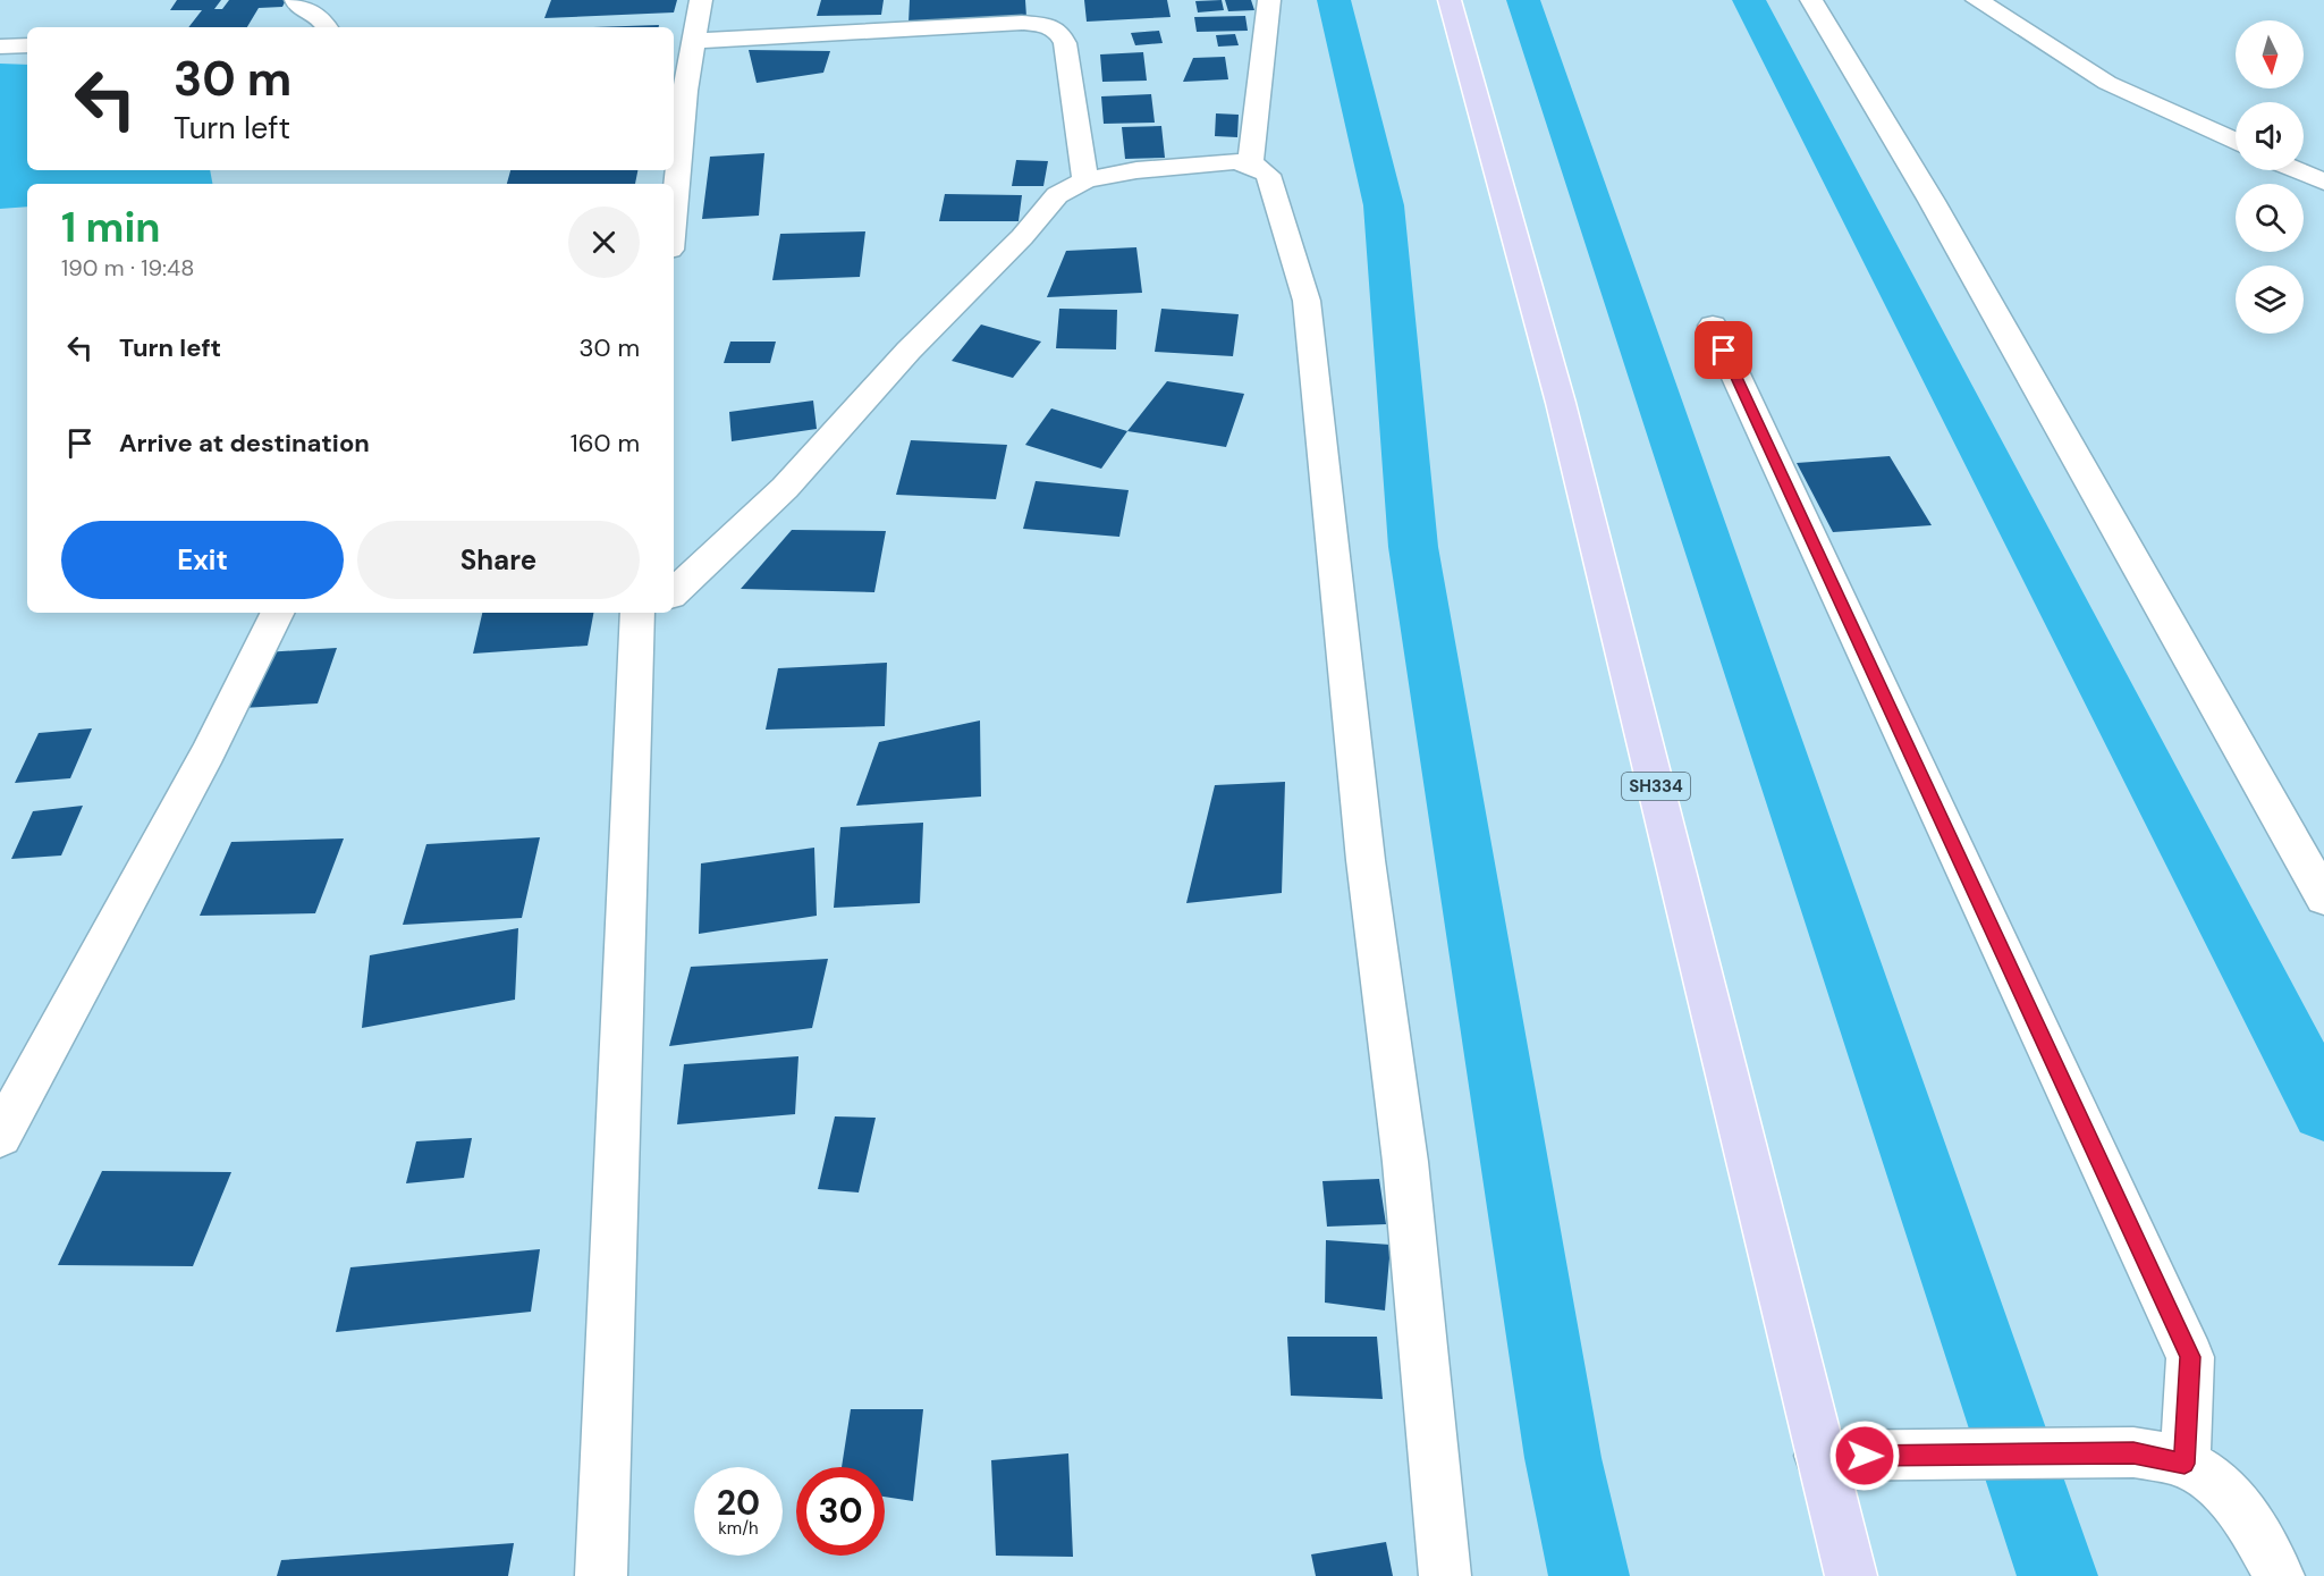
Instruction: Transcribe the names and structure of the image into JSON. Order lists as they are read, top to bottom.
{
  "streets": {
    "main road": ["SH334"]
  },
  "north": "bottom",
  "page": {
    "turn": ["30 m", "Turn left"],
    "heading": ["1 min", "190 m · 19:48"],
    "list": [
      {
        "name": "Turn left",
        "value": "30 m"
      },
      {
        "name": "Arrive at destination",
        "value": "160 m"
      }
    ],
    "buttons": ["Exit", "Share"],
    "speed": "20 km/h",
    "limit": "30"
  }
}
